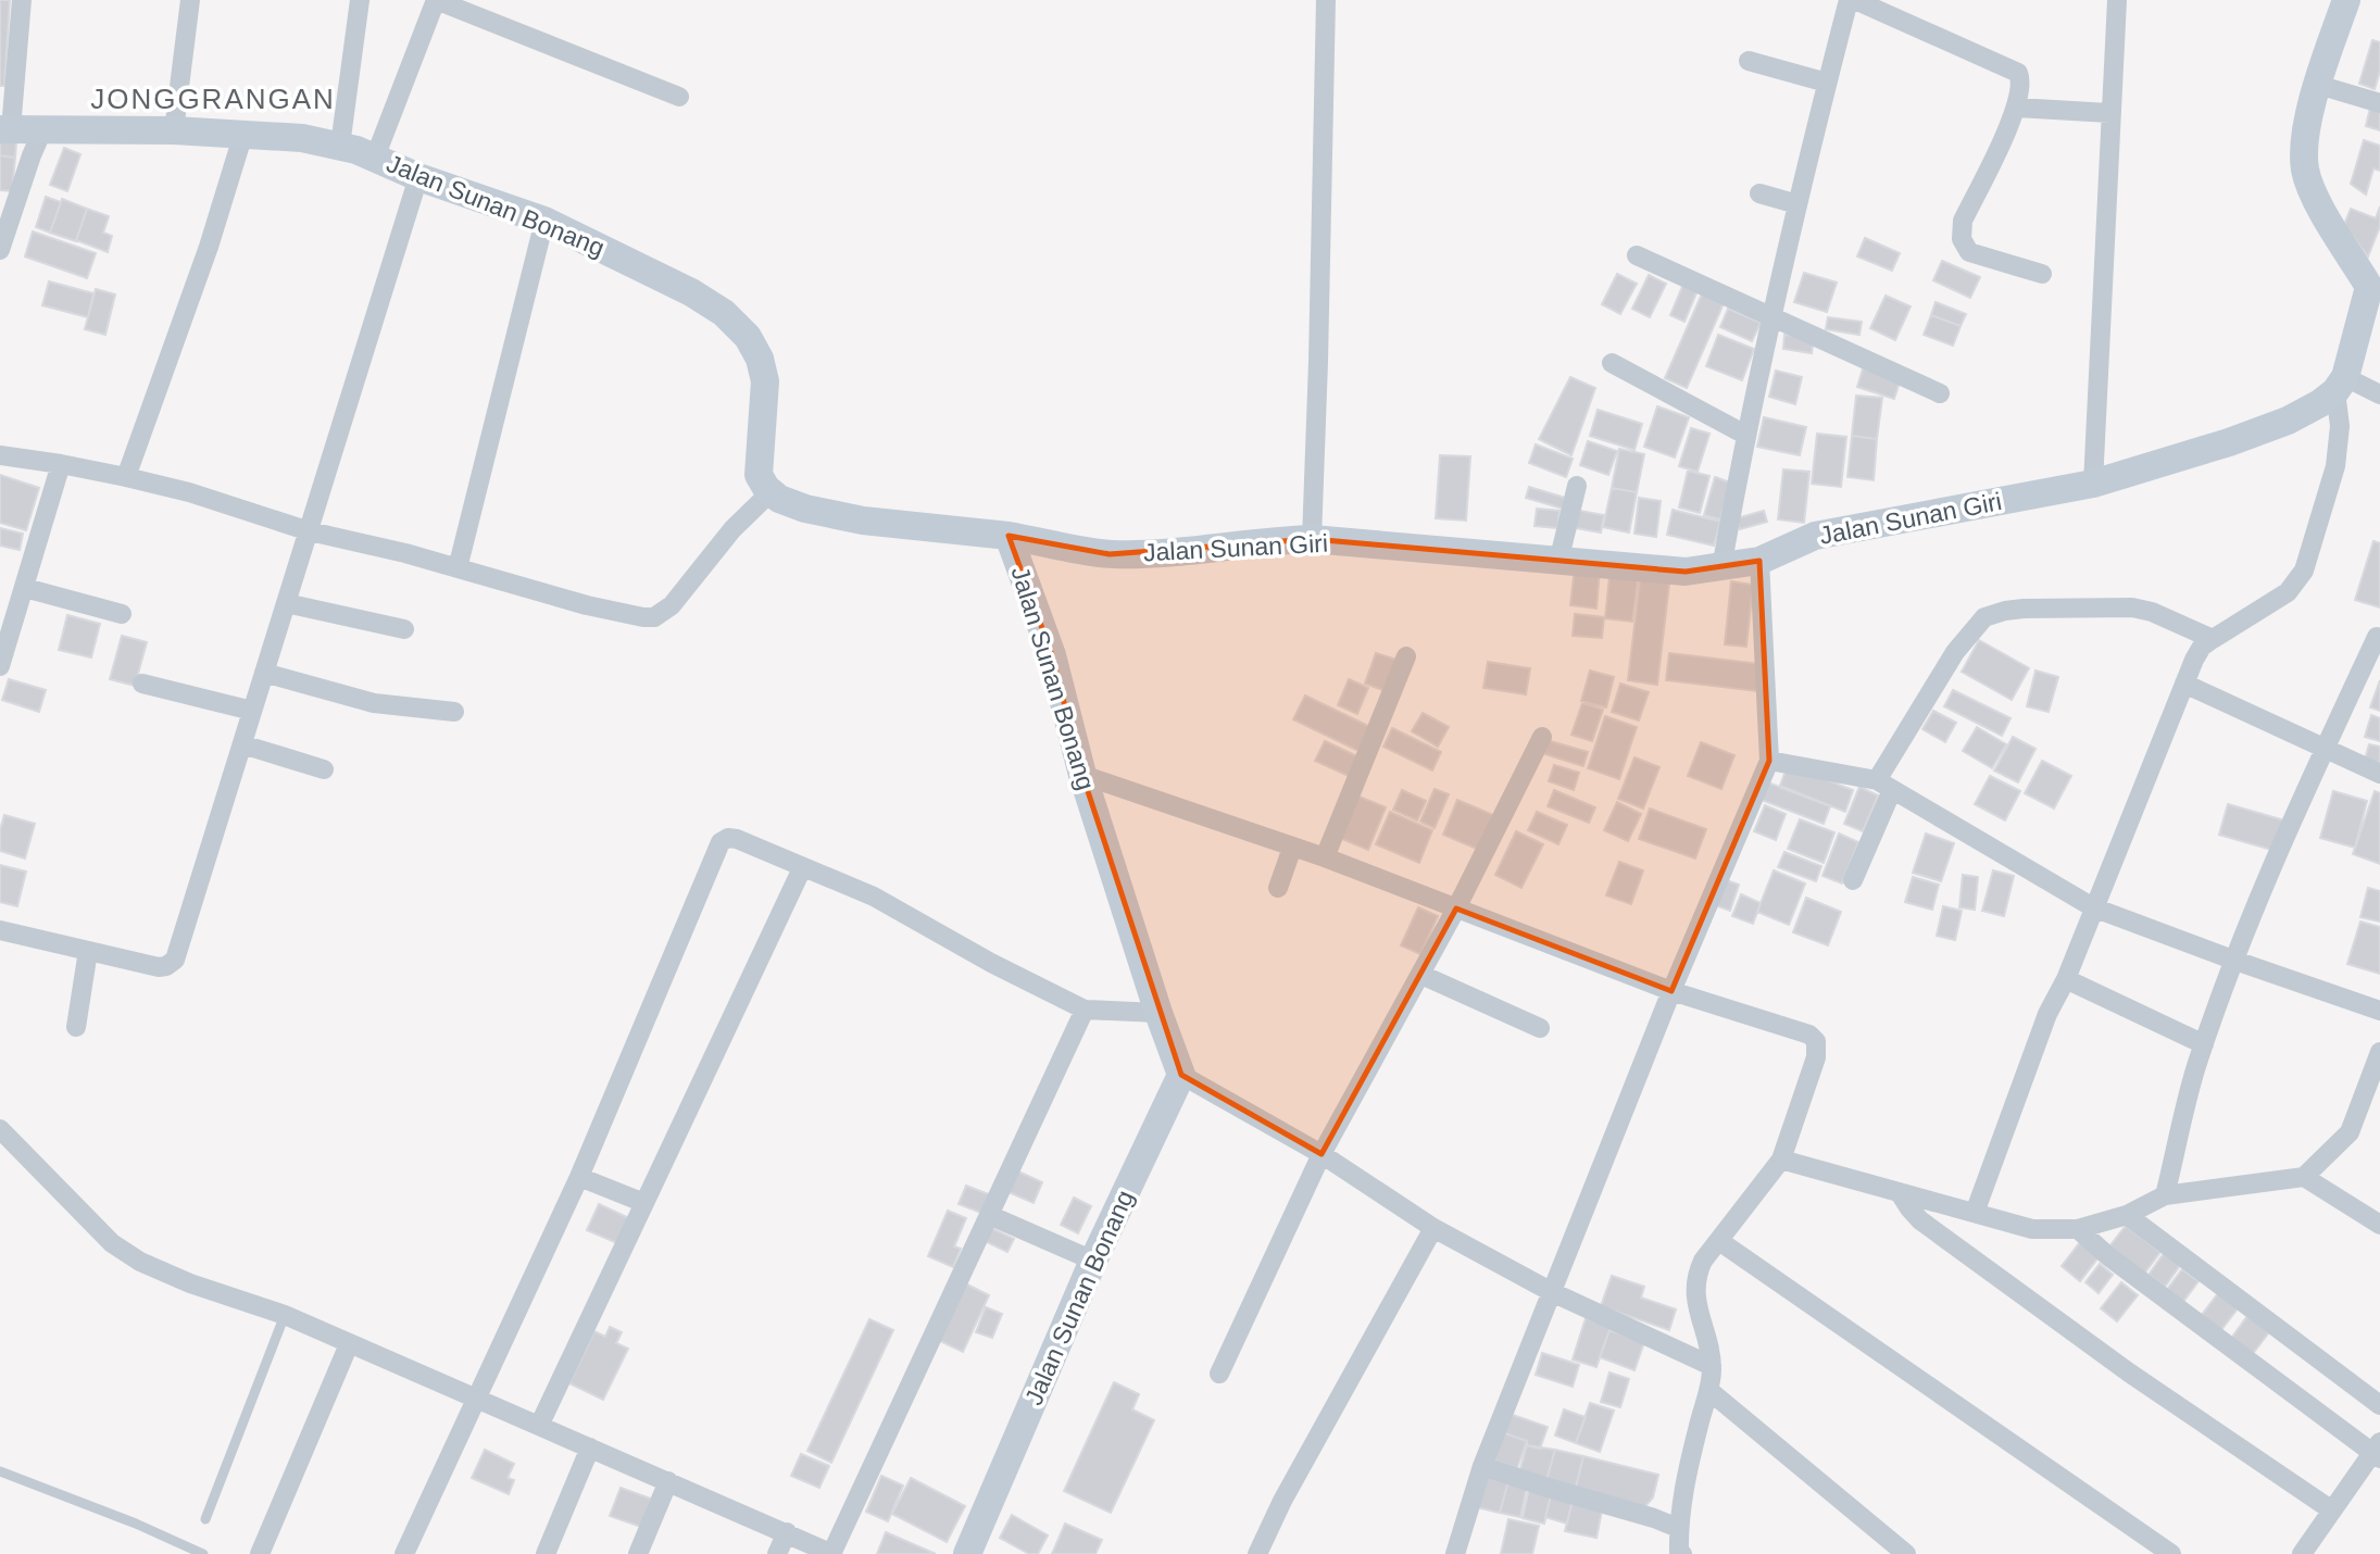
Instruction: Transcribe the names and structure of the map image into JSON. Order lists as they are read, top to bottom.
{
  "streets": {
    "street": ["Jalan Sunan Bonang", "Jalan Sunan Giri"]
  },
  "crossings": [
    ["Jalan Sunan Bonang", "Jalan Sunan Giri"]
  ],
  "districts": ["JONGGRANGAN"]
}
